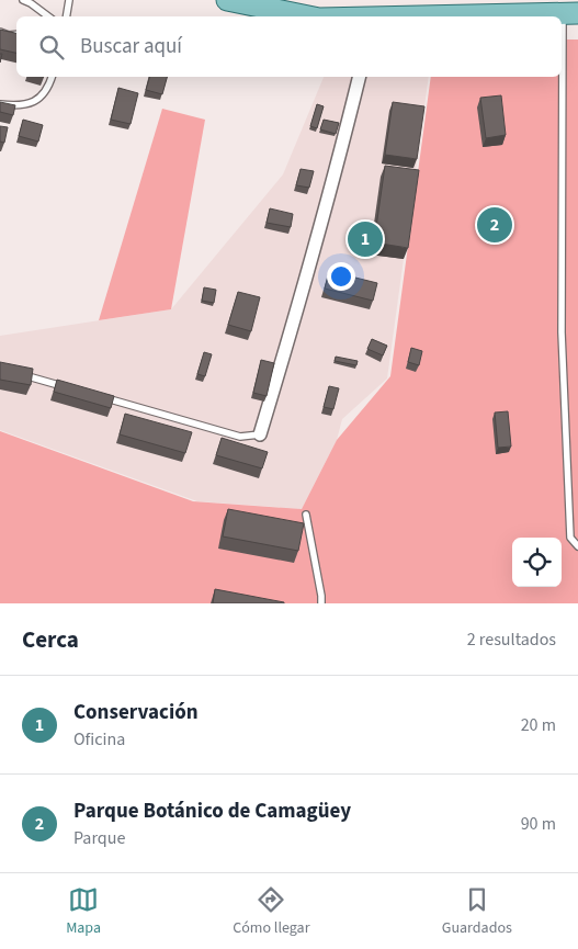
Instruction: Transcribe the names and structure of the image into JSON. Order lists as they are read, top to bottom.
{
  "page": {
    "search": "Buscar aquí",
    "pins": ["2", "1"],
    "heading": ["Cerca", "2 resultados"],
    "list": [
      {
        "mark": "1",
        "name": "Conservación",
        "note": "Oficina",
        "value": "20 m"
      },
      {
        "mark": "2",
        "name": "Parque Botánico de Camagüey",
        "note": "Parque",
        "value": "90 m"
      }
    ],
    "nav": ["Mapa", "Cómo llegar", "Guardados"]
  }
}
